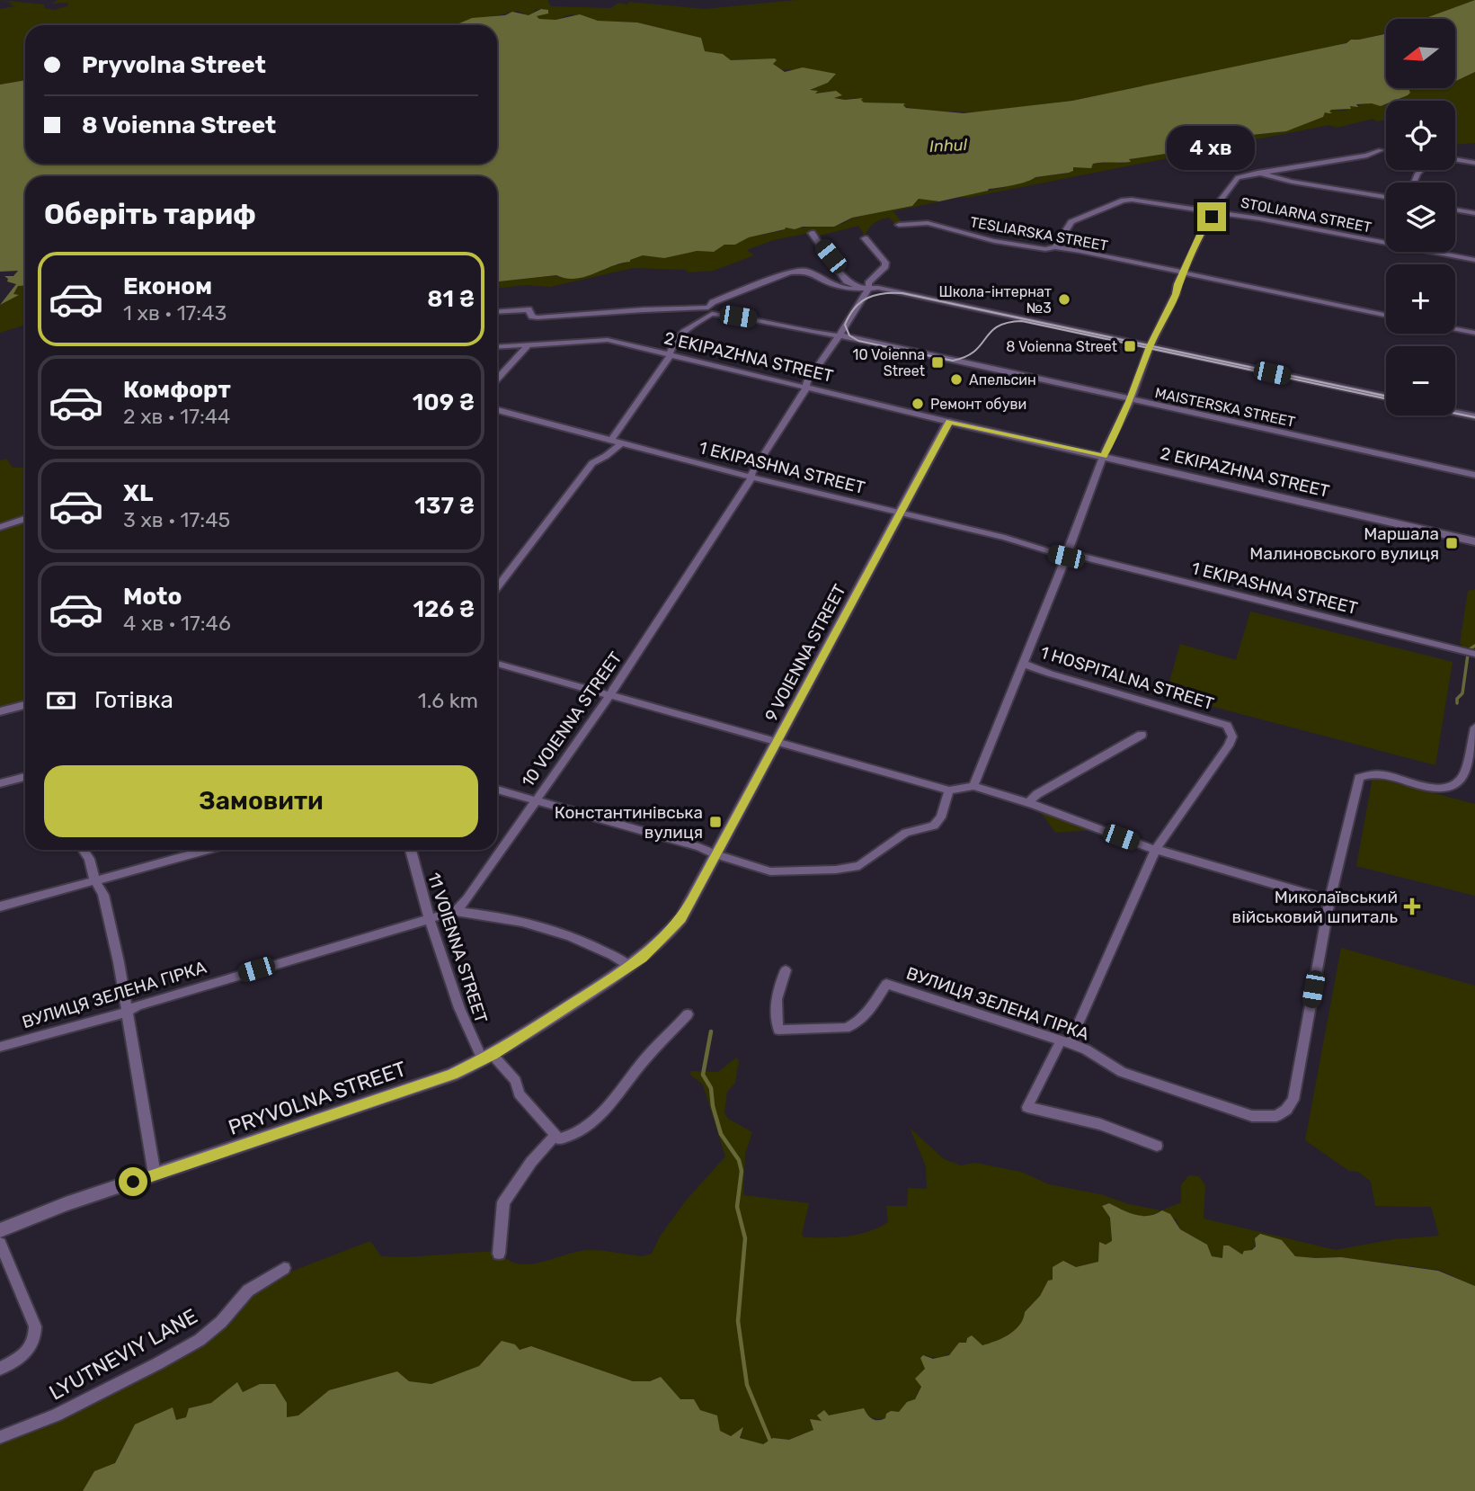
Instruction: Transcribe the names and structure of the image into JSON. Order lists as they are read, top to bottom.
{
  "streets": {
    "street": [
      "STOLIARNA STREET",
      "TESLIARSKA STREET",
      "2 EKIPAZHNA STREET",
      "MAISTERSKA STREET",
      "1 EKIPASHNA STREET",
      "9 VOIENNA STREET",
      "1 HOSPITALNA STREET",
      "10 VOIENNA STREET",
      "11 VOIENNA STREET",
      "ВУЛИЦЯ ЗЕЛЕНА ГІРКА",
      "PRYVOLNA STREET",
      "LYUTNEVIY LANE"
    ]
  },
  "crossings": [
    ["STOLIARNA STREET", "TESLIARSKA STREET"],
    ["2 EKIPAZHNA STREET", "9 VOIENNA STREET"],
    ["2 EKIPAZHNA STREET", "10 VOIENNA STREET"],
    ["MAISTERSKA STREET", "10 VOIENNA STREET"],
    ["1 EKIPASHNA STREET", "9 VOIENNA STREET"],
    ["1 EKIPASHNA STREET", "10 VOIENNA STREET"],
    ["9 VOIENNA STREET", "PRYVOLNA STREET"],
    ["10 VOIENNA STREET", "ВУЛИЦЯ ЗЕЛЕНА ГІРКА"],
    ["11 VOIENNA STREET", "ВУЛИЦЯ ЗЕЛЕНА ГІРКА"],
    ["11 VOIENNA STREET", "PRYVOLNA STREET"]
  ],
  "water": ["Inhul"],
  "places": {
    "other": ["Школа-інтернат №3", "Апельсин", "Ремонт обуви"],
    "transit": [
      "8 Voienna Street",
      "10 Voienna Street",
      "Маршала Малиновського вулиця",
      "Константинівська вулиця"
    ],
    "health": ["Миколаївський військовий шпиталь"]
  },
  "north": "left",
  "page": {
    "map_buttons": ["+", "−"],
    "banner": ["Pryvolna Street", "8 Voienna Street"],
    "bubble": "4 хв",
    "heading": "Оберіть тариф",
    "list": [
      {
        "name": "Економ",
        "note": "1 хв · 17:43",
        "value": "81 ₴"
      },
      {
        "name": "Комфорт",
        "note": "2 хв · 17:44",
        "value": "109 ₴"
      },
      {
        "name": "XL",
        "note": "3 хв · 17:45",
        "value": "137 ₴"
      },
      {
        "name": "Moto",
        "note": "4 хв · 17:46",
        "value": "126 ₴"
      }
    ],
    "pay": ["Готівка", "1.6 km"],
    "buttons": "Замовити"
  }
}
